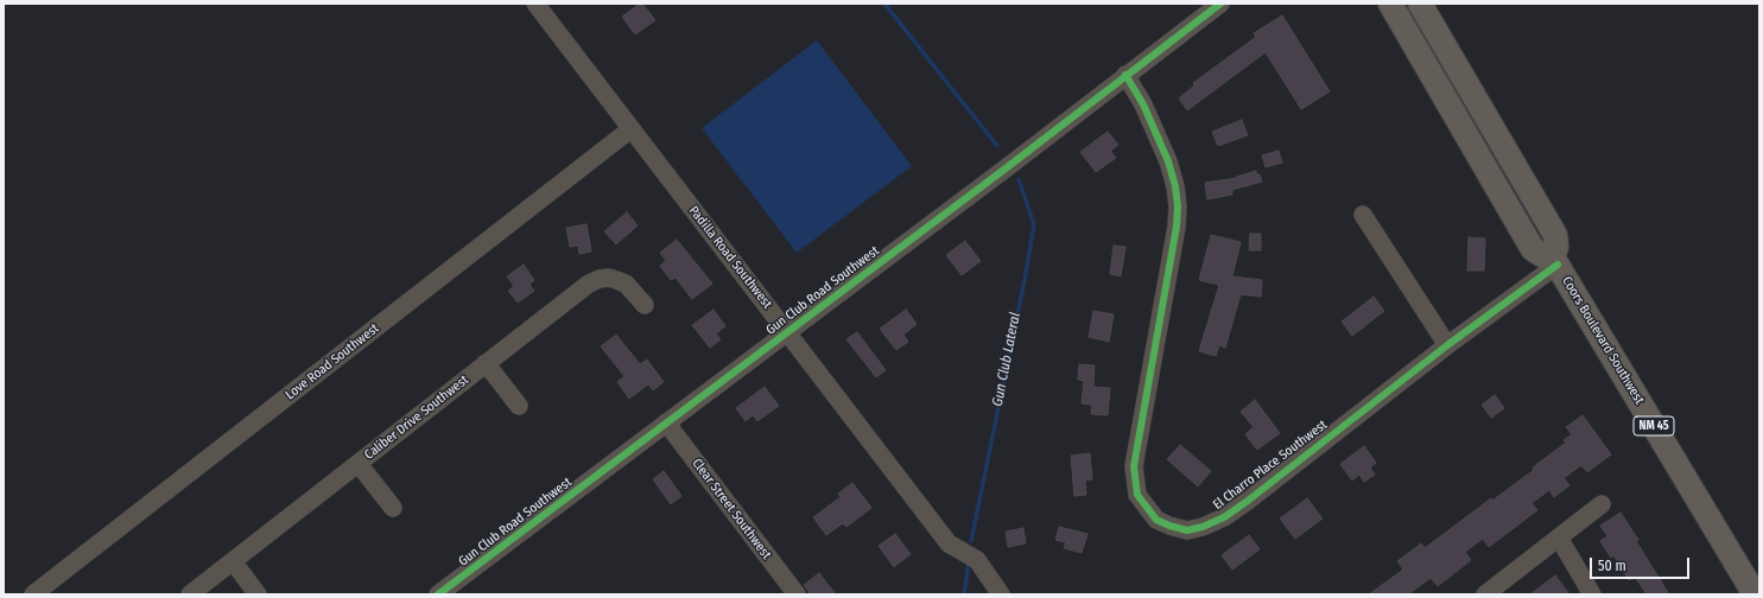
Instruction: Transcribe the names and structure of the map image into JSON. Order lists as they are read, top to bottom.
{
  "streets": {
    "main road": ["Coors Boulevard Southwest", "NM 45"],
    "street": [
      "Padilla Road Southwest",
      "Gun Club Road Southwest",
      "Love Road Southwest",
      "Caliber Drive Southwest",
      "El Charro Place Southwest",
      "Clear Street Southwest"
    ]
  },
  "crossings": [
    ["Padilla Road Southwest", "Gun Club Road Southwest"],
    ["Padilla Road Southwest", "Love Road Southwest"],
    ["Gun Club Road Southwest", "El Charro Place Southwest"],
    ["Gun Club Road Southwest", "Clear Street Southwest"],
    ["Coors Boulevard Southwest", "El Charro Place Southwest"]
  ],
  "water": ["Gun Club Lateral"],
  "scale_bar": "50 m"
}
